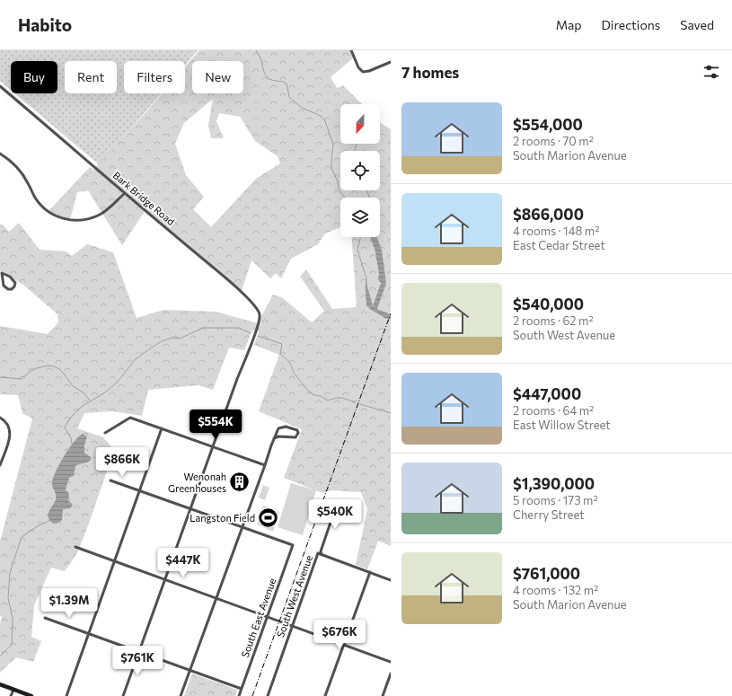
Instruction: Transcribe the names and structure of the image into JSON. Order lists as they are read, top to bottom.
{
  "streets": {
    "street": ["Bark Bridge Road", "South West Avenue", "South East Avenue"]
  },
  "places": {
    "building": ["Wenonah Greenhouses"],
    "sports": ["Langston Field"]
  },
  "north": "bottom",
  "page": {
    "header": "Habito",
    "nav": ["Map", "Directions", "Saved"],
    "heading": "7 homes",
    "chip": [
      "Buy",
      "Rent",
      "Filters",
      "New"
    ],
    "list": [
      {
        "name": "$554,000",
        "note": "2 rooms · 70 m² · South Marion Avenue"
      },
      {
        "name": "$866,000",
        "note": "4 rooms · 148 m² · East Cedar Street"
      },
      {
        "name": "$540,000",
        "note": "2 rooms · 62 m² · South West Avenue"
      },
      {
        "name": "$447,000",
        "note": "2 rooms · 64 m² · East Willow Street"
      },
      {
        "name": "$1,390,000",
        "note": "5 rooms · 173 m² · Cherry Street"
      },
      {
        "name": "$761,000",
        "note": "4 rooms · 132 m² · South Marion Avenue"
      }
    ],
    "price": [
      "$554K",
      "$866K",
      "$540K",
      "$447K",
      "$1.39M",
      "$676K",
      "$761K"
    ]
  }
}
